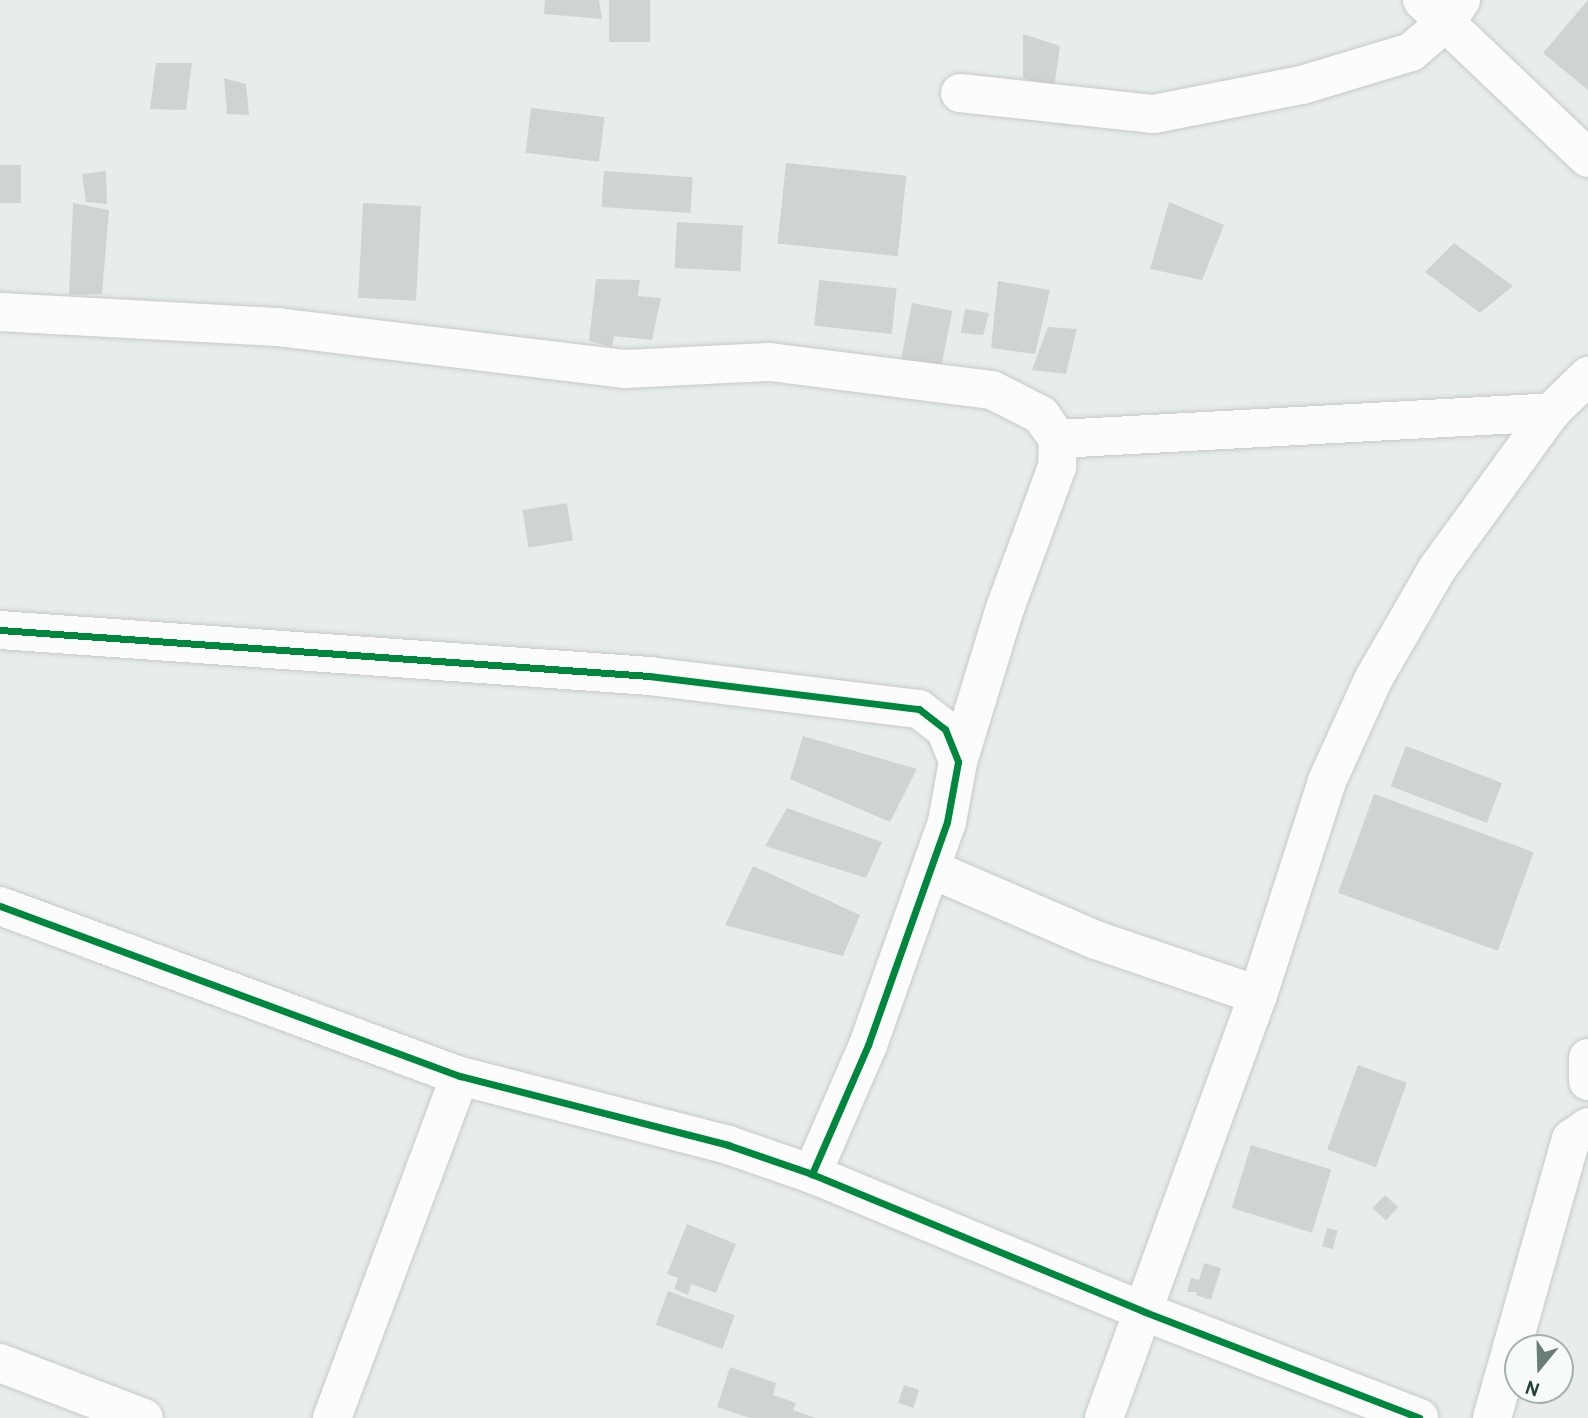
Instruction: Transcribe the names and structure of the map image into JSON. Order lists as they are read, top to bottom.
{
  "north": "bottom"
}
